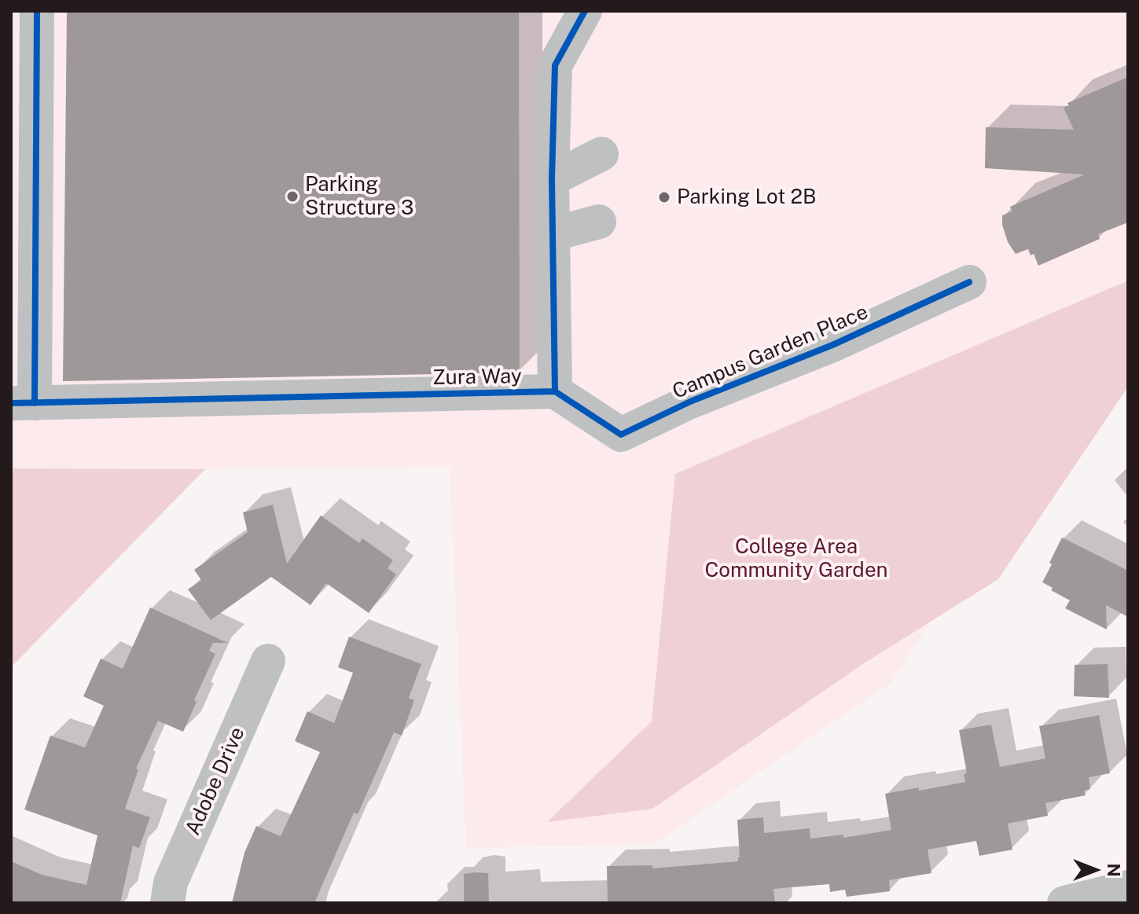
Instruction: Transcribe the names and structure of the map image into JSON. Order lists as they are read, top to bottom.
{
  "streets": {
    "street": ["Campus Garden Place", "Zura Way", "Adobe Drive"]
  },
  "crossings": [
    ["Campus Garden Place", "Zura Way"]
  ],
  "parks": ["College Area Community Garden"],
  "places": ["Parking Structure 3", "Parking Lot 2B"],
  "north": "right"
}
